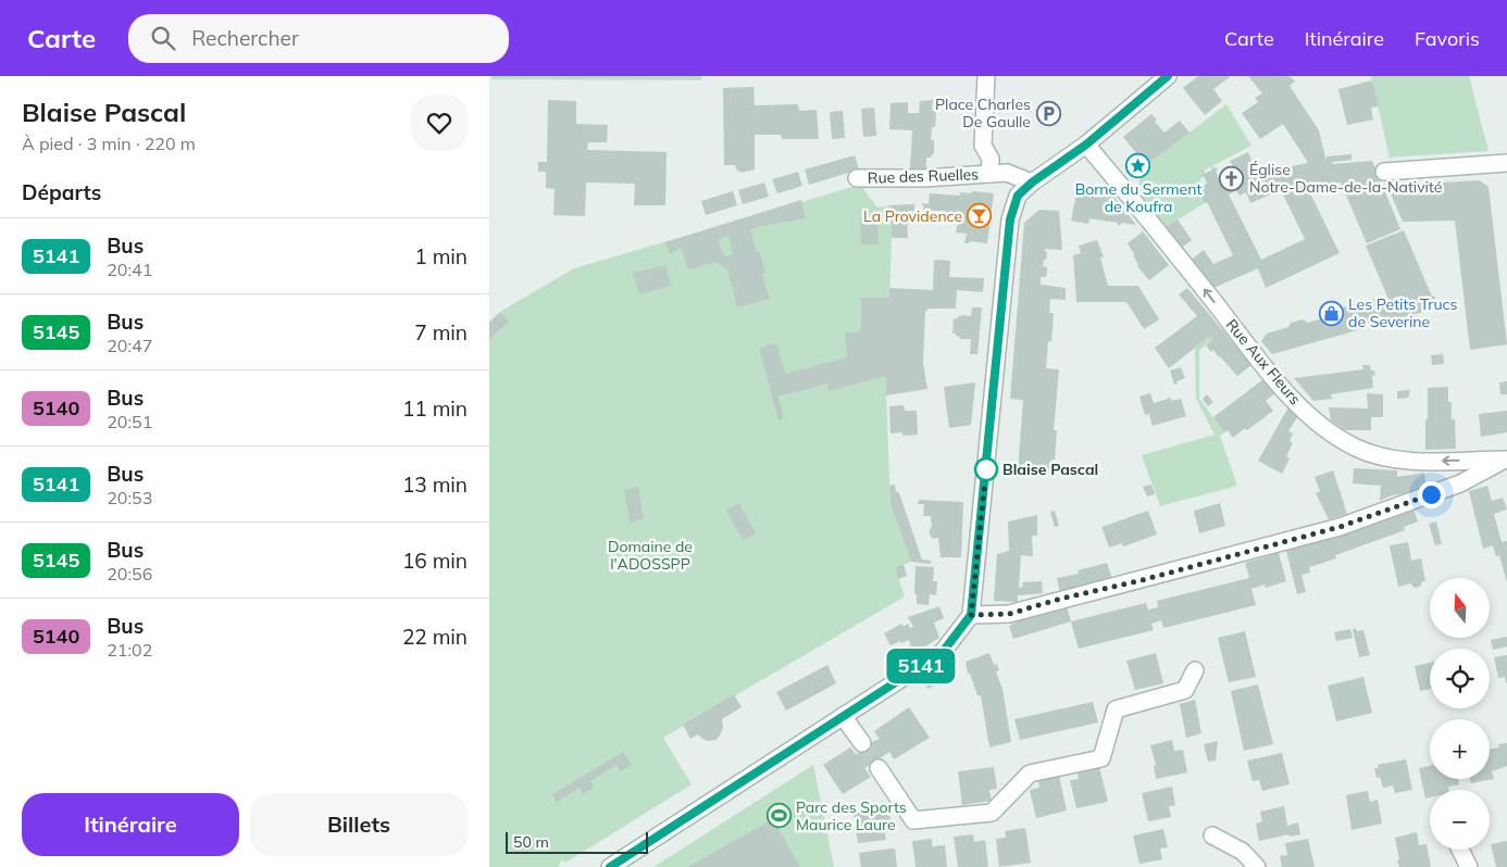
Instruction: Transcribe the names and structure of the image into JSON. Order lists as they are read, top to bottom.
{
  "streets": {
    "street": ["Rue des Ruelles", "Rue Aux Fleurs"]
  },
  "one_way": ["Rue Aux Fleurs"],
  "parks": ["Domaine de l'ADOSSPP"],
  "places": {
    "parking": ["Place Charles De Gaulle"],
    "place": ["Borne du Serment de Koufra"],
    "church": ["Église Notre-Dame-de-la-Nativité"],
    "bar": ["La Providence"],
    "shop": ["Les Petits Trucs de Severine"],
    "other": ["Blaise Pascal"],
    "sports": ["Parc des Sports Maurice Laure"]
  },
  "lines": ["bus line 5141"],
  "scale_bar": "50 m",
  "north": "top",
  "page": {
    "header": "Carte",
    "search": "Rechercher",
    "nav": ["Carte", "Itinéraire", "Favoris"],
    "heading": [
      ["Blaise Pascal", "À pied · 3 min · 220 m"],
      "Départs"
    ],
    "on_map": "5141",
    "list": [
      {
        "mark": "5141",
        "name": "Bus",
        "note": "20:41",
        "value": "1 min"
      },
      {
        "mark": "5145",
        "name": "Bus",
        "note": "20:47",
        "value": "7 min"
      },
      {
        "mark": "5140",
        "name": "Bus",
        "note": "20:51",
        "value": "11 min"
      },
      {
        "mark": "5141",
        "name": "Bus",
        "note": "20:53",
        "value": "13 min"
      },
      {
        "mark": "5145",
        "name": "Bus",
        "note": "20:56",
        "value": "16 min"
      },
      {
        "mark": "5140",
        "name": "Bus",
        "note": "21:02",
        "value": "22 min"
      }
    ],
    "map_buttons": ["+", "−"],
    "buttons": ["Itinéraire", "Billets"],
    "scale": "50 m"
  }
}
